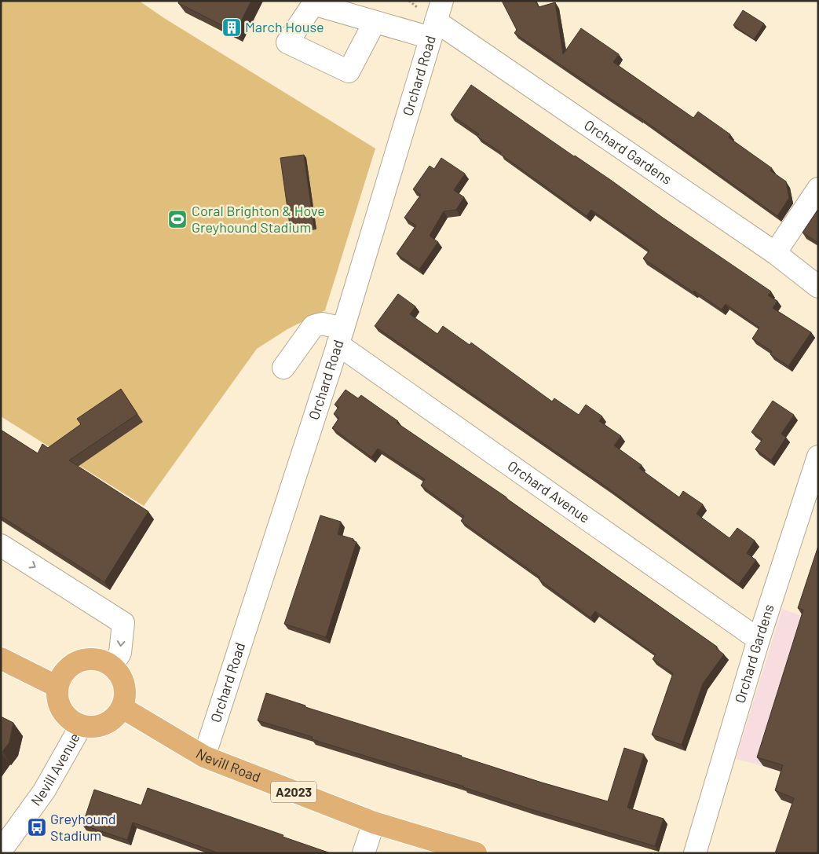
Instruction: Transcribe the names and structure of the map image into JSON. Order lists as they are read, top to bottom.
{
  "streets": {
    "main road": ["Nevill Road", "A2023"],
    "street": [
      "Orchard Road",
      "Orchard Gardens",
      "Orchard Avenue",
      "Nevill Avenue"
    ]
  },
  "crossings": [
    ["Orchard Road", "Orchard Gardens"],
    ["Orchard Road", "Orchard Avenue"],
    ["Orchard Road", "Nevill Road"],
    ["Orchard Gardens", "Orchard Avenue"],
    ["Nevill Road", "Nevill Avenue"]
  ],
  "places": {
    "building": ["March House"],
    "sports": ["Coral Brighton & Hove Greyhound Stadium"],
    "bus stop": ["Greyhound Stadium"]
  }
}
